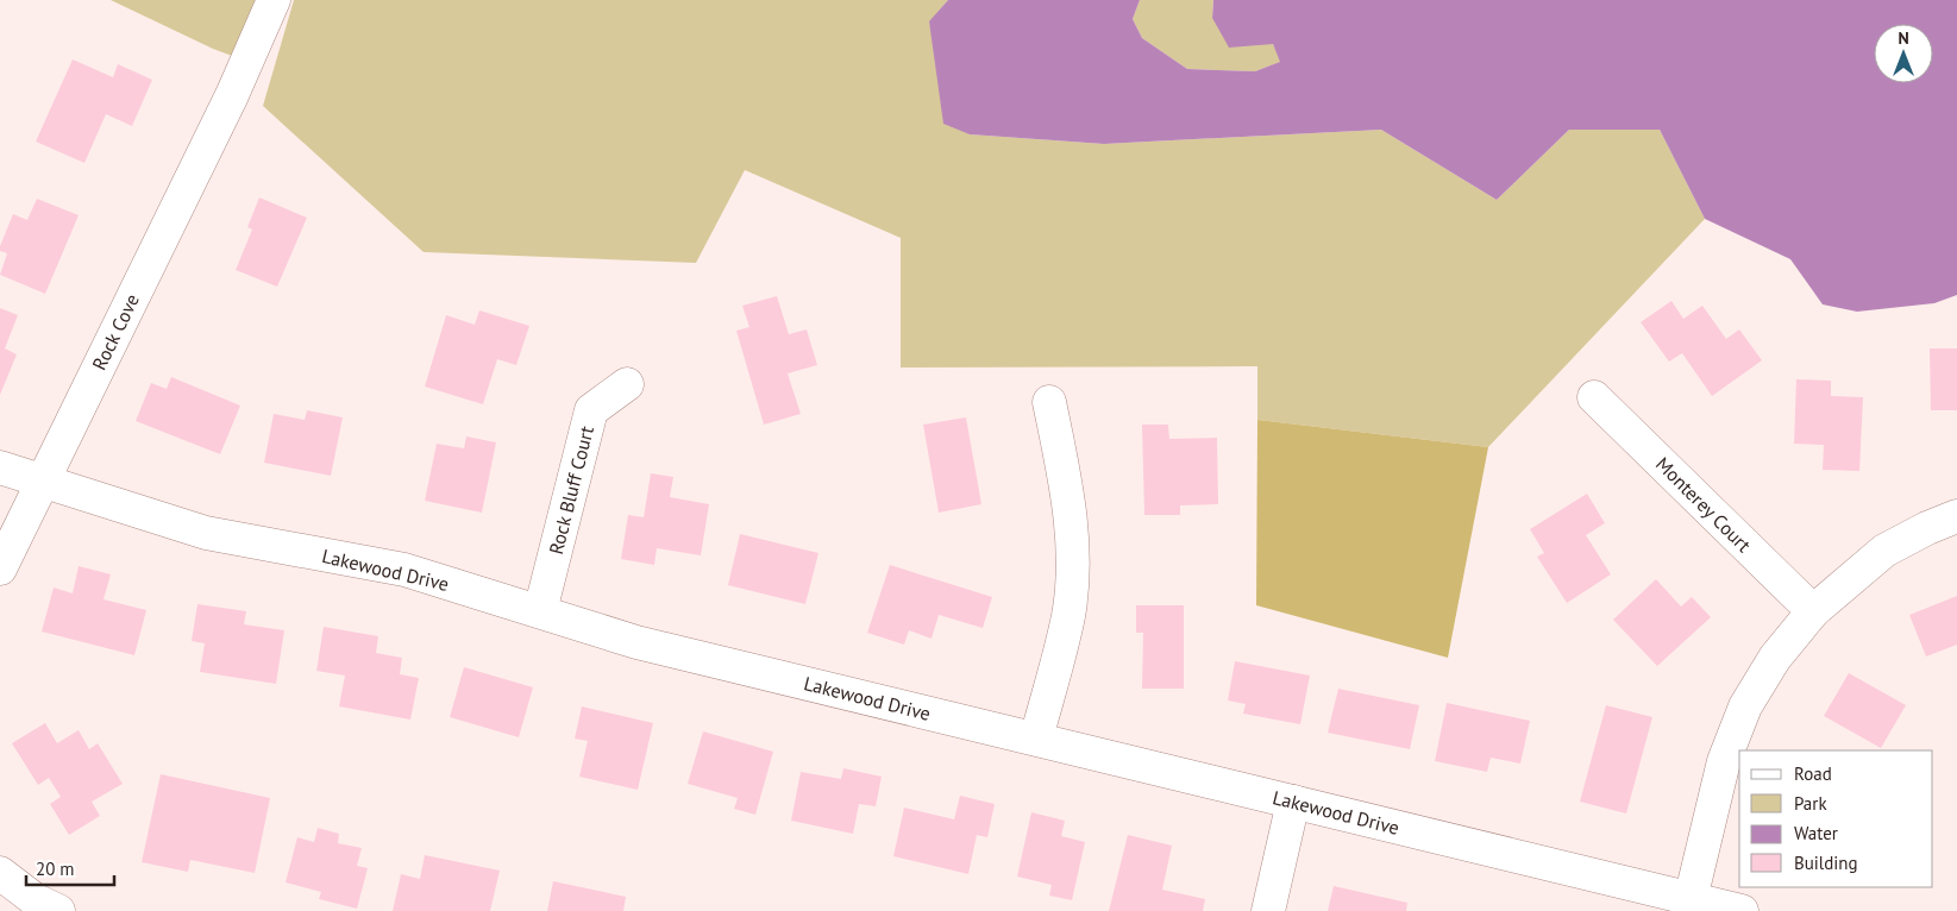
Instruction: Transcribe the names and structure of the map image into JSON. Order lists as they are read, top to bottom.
{
  "streets": {
    "street": [
      "Rock Cove",
      "Rock Bluff Court",
      "Monterey Court",
      "Lakewood Drive"
    ]
  },
  "crossings": [
    ["Rock Cove", "Lakewood Drive"],
    ["Rock Bluff Court", "Lakewood Drive"]
  ],
  "legend": [
    "Road",
    "Park",
    "Water",
    "Building"
  ],
  "scale_bar": "20 m",
  "north": "top"
}
